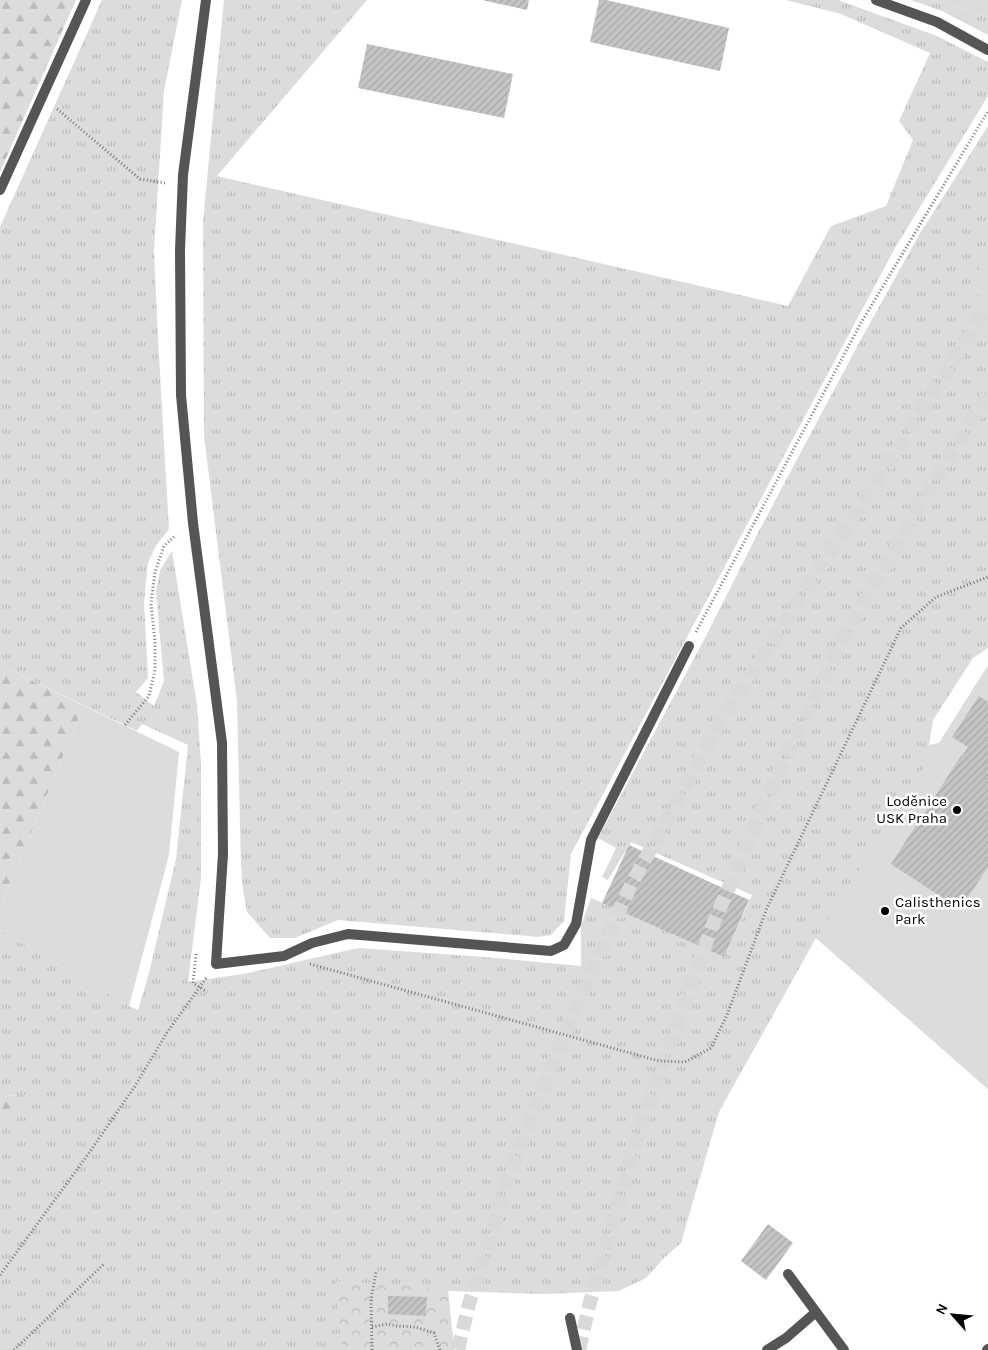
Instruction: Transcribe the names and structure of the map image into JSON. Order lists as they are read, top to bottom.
{
  "places": ["Loděnice USK Praha", "Calisthenics Park"],
  "north": "top left"
}
